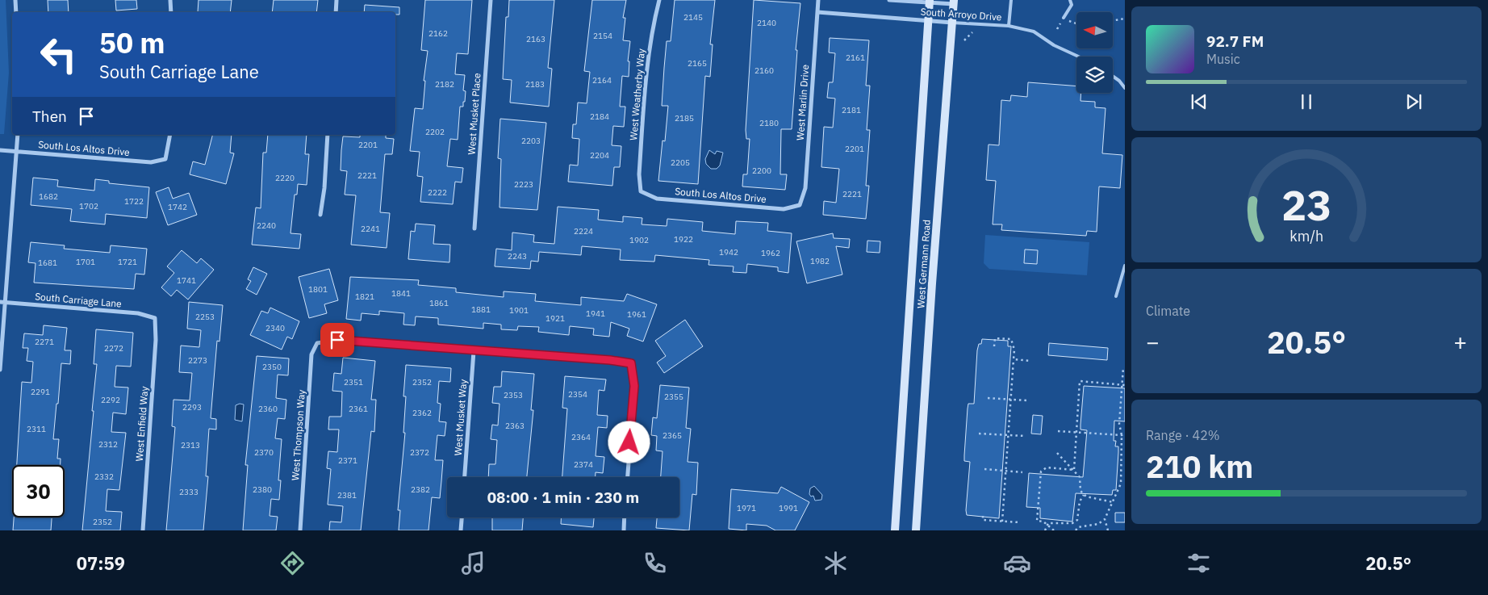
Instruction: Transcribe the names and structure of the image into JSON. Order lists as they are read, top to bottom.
{
  "streets": {
    "main road": ["West Germann Road"],
    "street": [
      "South Arroyo Drive",
      "West Weatherby Way",
      "West Marlin Drive",
      "West Musket Place",
      "South Los Altos Drive",
      "South Carriage Lane",
      "West Musket Way",
      "West Enfield Way",
      "West Thompson Way"
    ]
  },
  "crossings": [
    ["South Arroyo Drive", "West Marlin Drive"],
    ["South Arroyo Drive", "West Germann Road"],
    ["West Weatherby Way", "South Los Altos Drive"],
    ["West Marlin Drive", "South Los Altos Drive"],
    ["South Carriage Lane", "West Enfield Way"],
    ["West Musket Way", "West Thompson Way"]
  ],
  "house_numbers": [
    "2145",
    "2140",
    "2162",
    "2154",
    "2163",
    "2161",
    "2165",
    "2160",
    "2164",
    "2182",
    "2183",
    "2181",
    "2184",
    "2185",
    "2180",
    "2202",
    "2203",
    "2201",
    "2201",
    "2204",
    "2205",
    "2200",
    "2221",
    "2220",
    "2223",
    "2222",
    "2221",
    "1682",
    "1722",
    "1702",
    "1742",
    "2240",
    "2241",
    "2224",
    "1922",
    "1902",
    "1942",
    "1962",
    "2243",
    "1982",
    "1701",
    "1721",
    "1681",
    "1741",
    "1801",
    "1841",
    "1821",
    "1861",
    "1881",
    "1901",
    "1941",
    "1961",
    "2253",
    "1921",
    "2340",
    "2271",
    "2272",
    "2273",
    "2350",
    "2351",
    "2352",
    "2291",
    "2354",
    "2353",
    "2355",
    "2292",
    "2293",
    "2360",
    "2361",
    "2362",
    "2363",
    "2311",
    "2365",
    "2364",
    "2312",
    "2313",
    "2370",
    "2372",
    "2371",
    "2374",
    "2332",
    "2380",
    "2382",
    "2333",
    "2381",
    "1971",
    "1991",
    "2352"
  ],
  "north": "left",
  "page": {
    "turn": ["50 m", "South Carriage Lane"],
    "song": ["92.7 FM", "Music"],
    "then": "Then",
    "tile": [
      "Climate",
      ["Range · 42%", "210 km"]
    ],
    "heat": ["−", "20.5°", "+"],
    "limit": "30",
    "trip": "08:00 · 1 min · 230 m",
    "tabs": ["07:59", "20.5°"],
    "gauge": ["23", "km/h"]
  }
}
